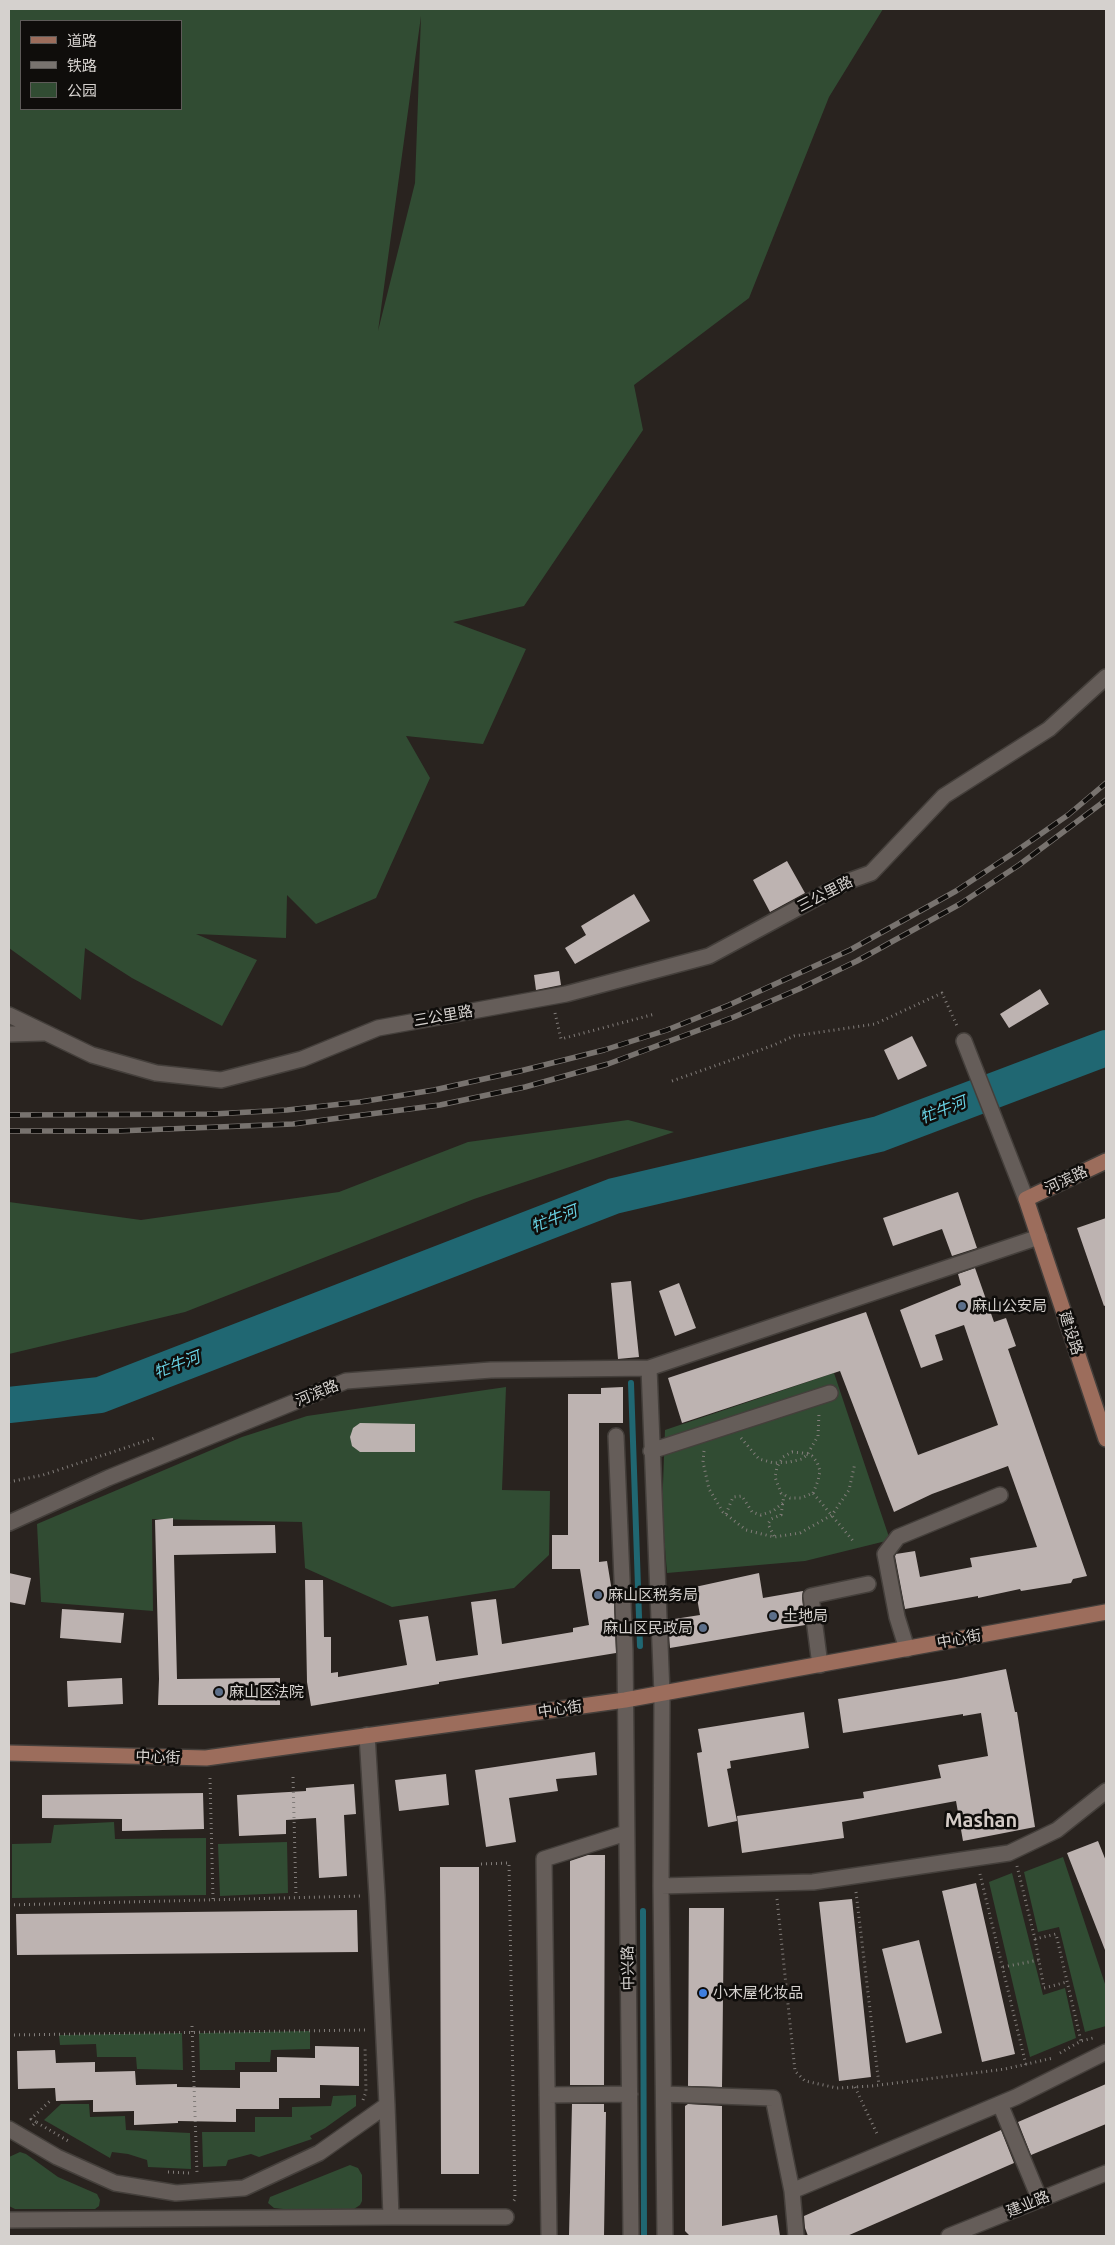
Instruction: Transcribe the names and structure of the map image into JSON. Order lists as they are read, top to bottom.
{
  "streets": {
    "main road": ["河滨路", "建设路", "中心街"],
    "street": ["三公里路", "中兴路", "建业路"]
  },
  "crossings": [
    ["河滨路", "建设路"],
    ["中心街", "中兴路"]
  ],
  "districts": ["Mashan"],
  "water": ["牤牛河"],
  "places": [
    "麻山公安局",
    "麻山区税务局",
    "土地局",
    "麻山区民政局",
    "麻山区法院",
    "小木屋化妆品"
  ],
  "legend": ["道路", "铁路", "公园"]
}
